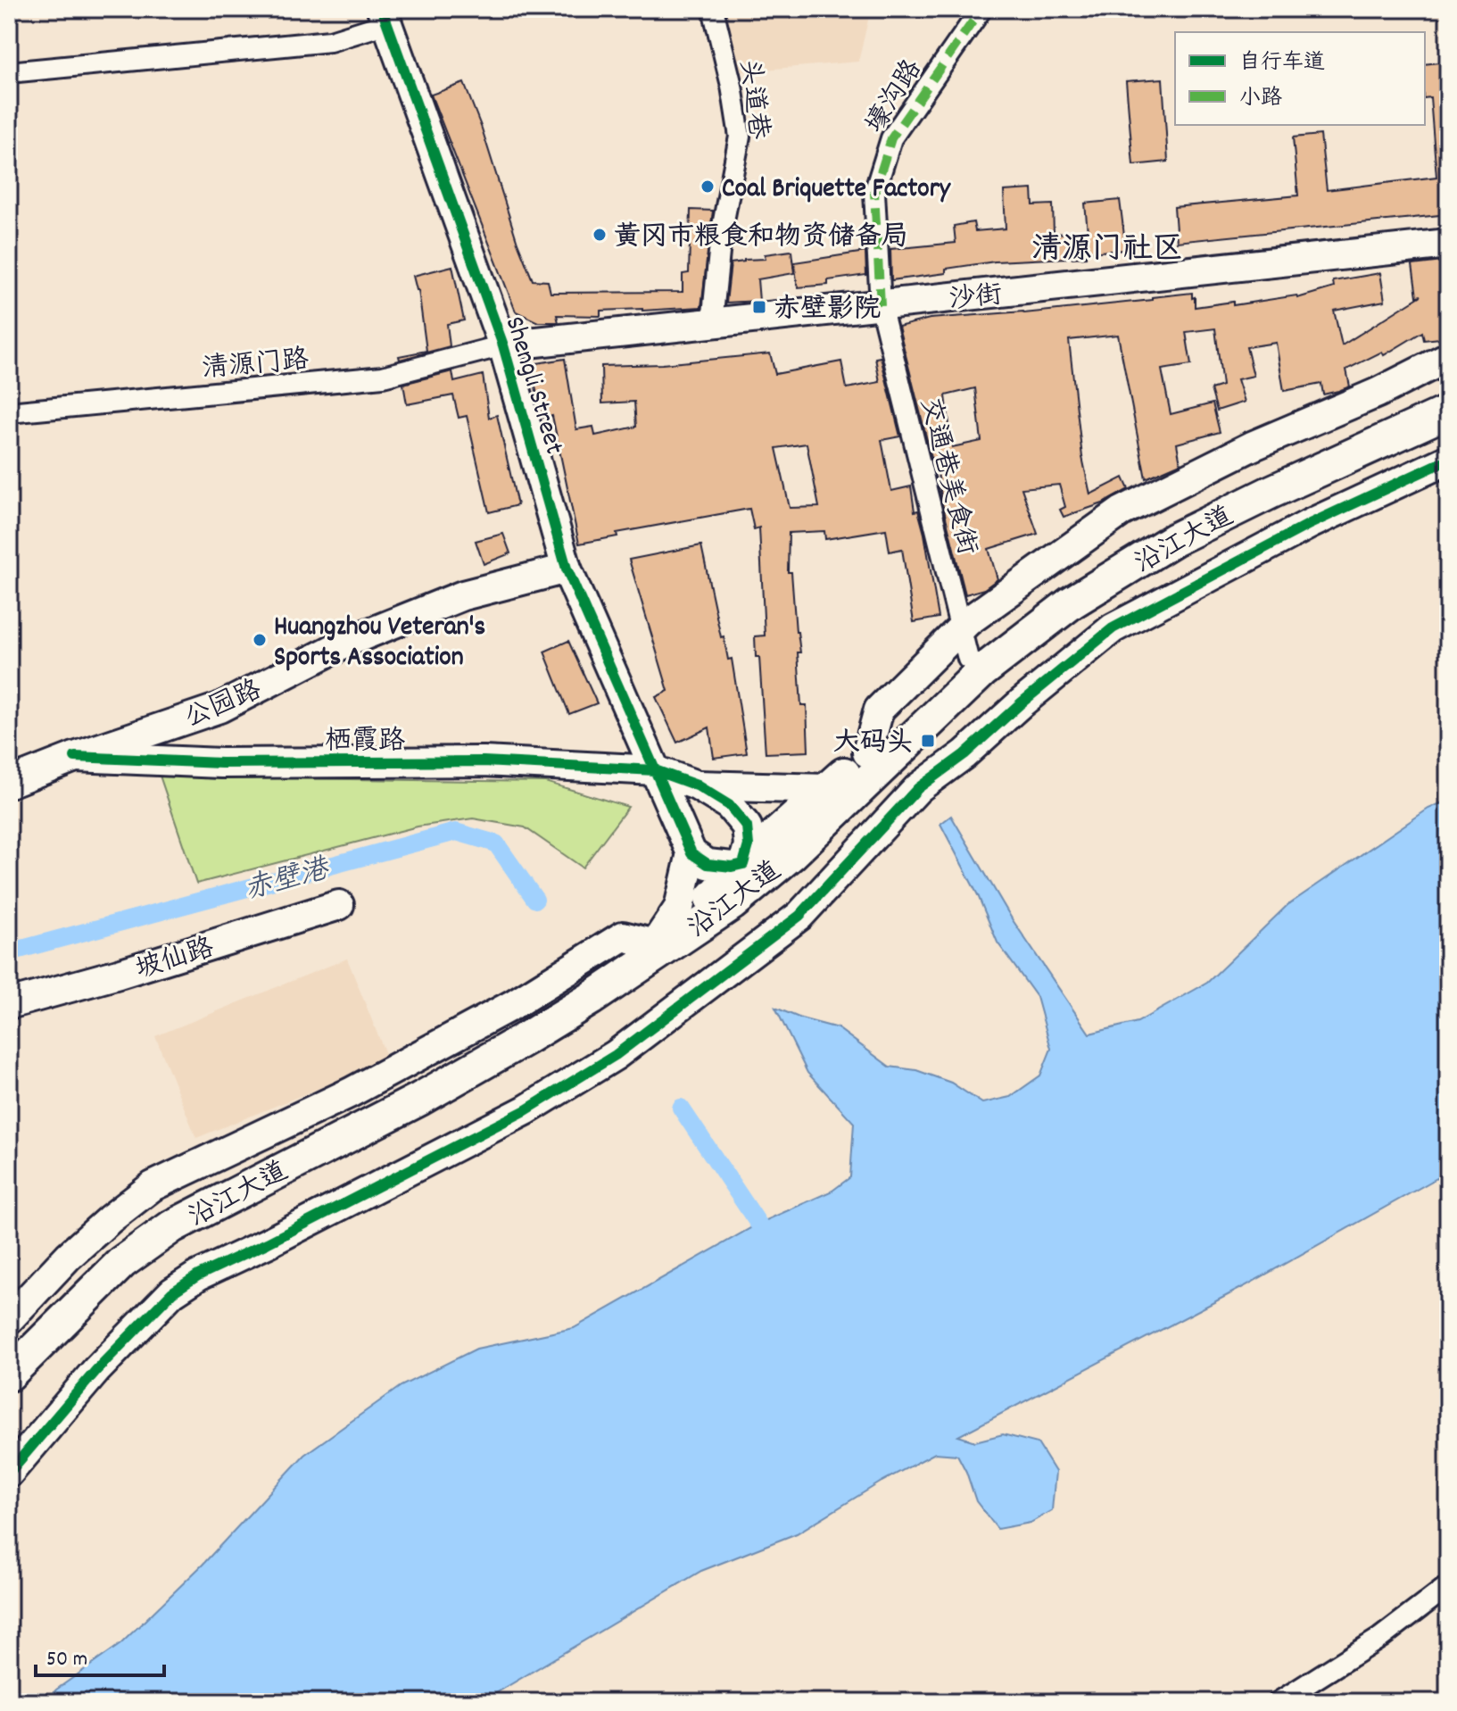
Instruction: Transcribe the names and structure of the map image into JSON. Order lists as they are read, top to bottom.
{
  "streets": {
    "main road": ["沿江大道"],
    "street": [
      "壕沟路",
      "头道巷",
      "沙街",
      "清源门路",
      "Shengli Street",
      "交通巷美食街",
      "公园路",
      "栖霞路",
      "坡仙路"
    ]
  },
  "crossings": [
    ["壕沟路", "沙街"],
    ["壕沟路", "交通巷美食街"],
    ["头道巷", "沙街"],
    ["沙街", "清源门路"],
    ["沙街", "Shengli Street"],
    ["沙街", "交通巷美食街"],
    ["清源门路", "Shengli Street"],
    ["Shengli Street", "公园路"],
    ["Shengli Street", "栖霞路"],
    ["交通巷美食街", "沿江大道"],
    ["公园路", "栖霞路"]
  ],
  "districts": ["清源门社区"],
  "water": ["赤壁港"],
  "places": {
    "other": ["Coal Briquette Factory", "黄冈市粮食和物资储备局", "Huangzhou Veteran's Sports Association"],
    "transit": ["赤壁影院", "大码头"]
  },
  "legend": ["自行车道", "小路"],
  "scale_bar": "50 m"
}
